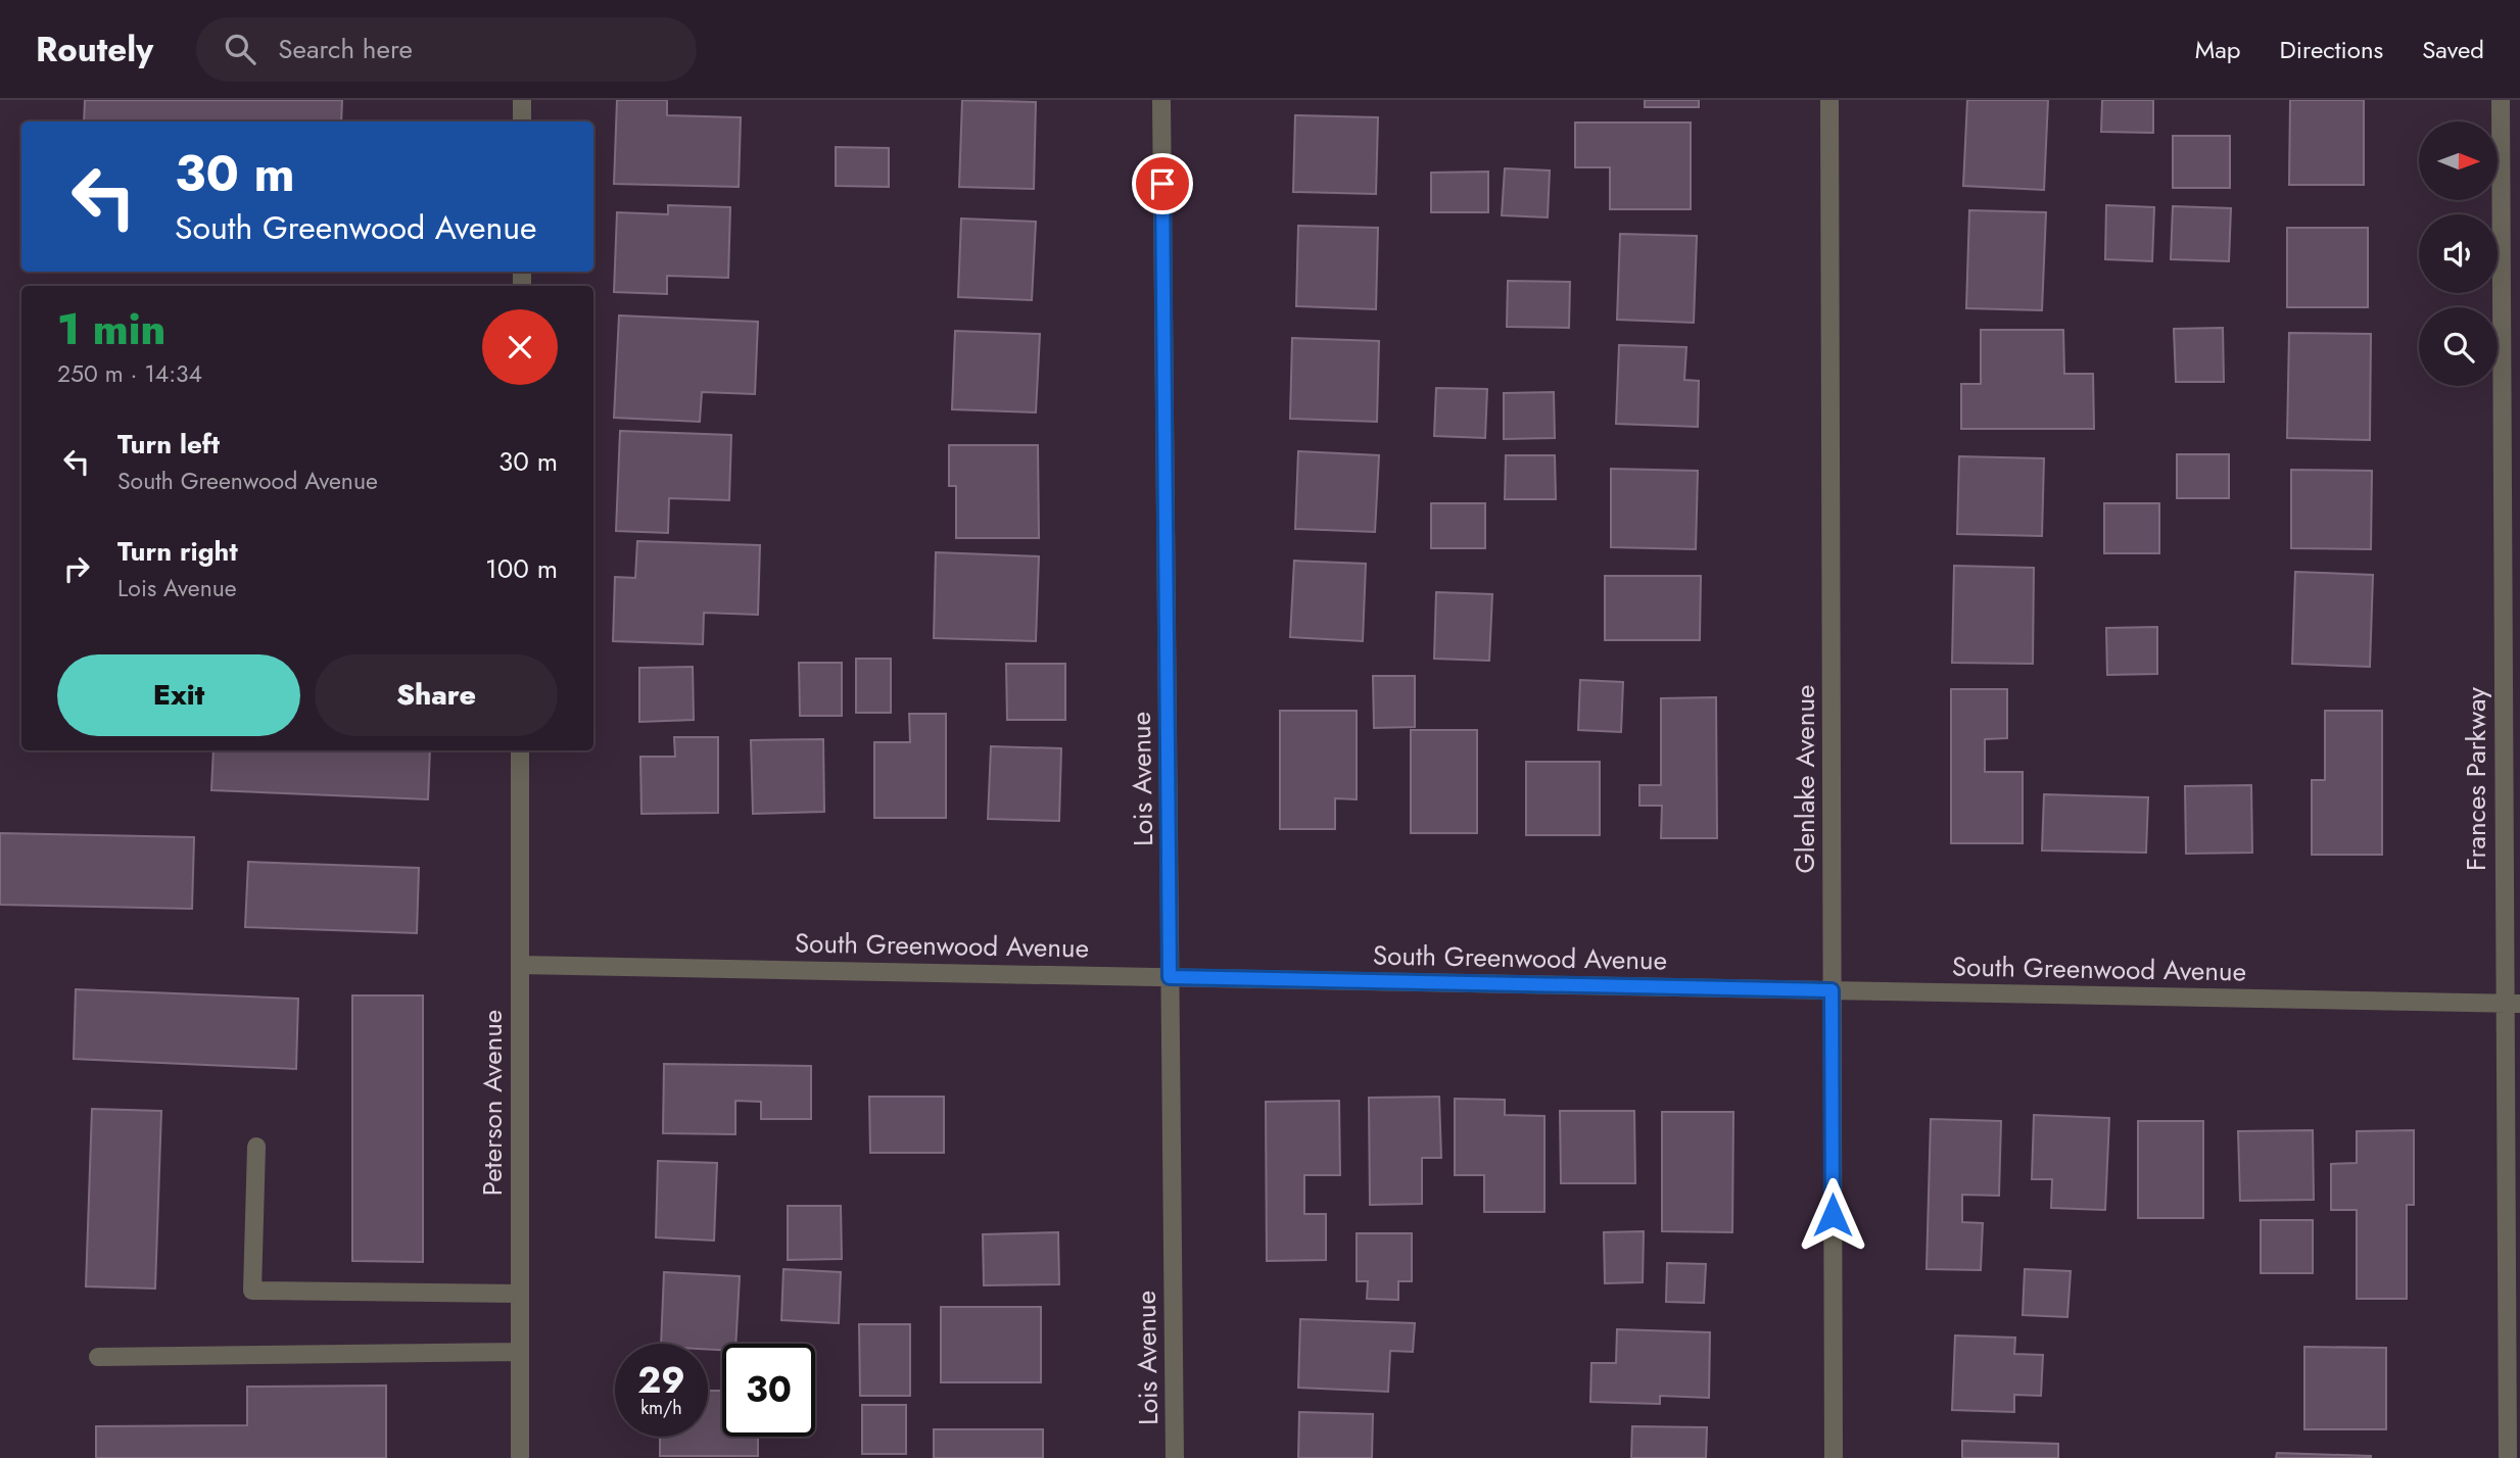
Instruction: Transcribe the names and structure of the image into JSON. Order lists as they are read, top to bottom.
{
  "streets": {
    "street": [
      "Lois Avenue",
      "Glenlake Avenue",
      "Frances Parkway",
      "South Greenwood Avenue",
      "Peterson Avenue"
    ]
  },
  "crossings": [
    ["Lois Avenue", "South Greenwood Avenue"],
    ["Glenlake Avenue", "South Greenwood Avenue"],
    ["Frances Parkway", "South Greenwood Avenue"],
    ["South Greenwood Avenue", "Peterson Avenue"]
  ],
  "north": "right",
  "page": {
    "header": "Routely",
    "search": "Search here",
    "nav": ["Map", "Directions", "Saved"],
    "turn": ["30 m", "South Greenwood Avenue"],
    "heading": ["1 min", "250 m · 14:34"],
    "list": [
      {
        "name": "Turn left",
        "note": "South Greenwood Avenue",
        "value": "30 m"
      },
      {
        "name": "Turn right",
        "note": "Lois Avenue",
        "value": "100 m"
      }
    ],
    "buttons": ["Exit", "Share"],
    "speed": "29 km/h",
    "limit": "30"
  }
}
